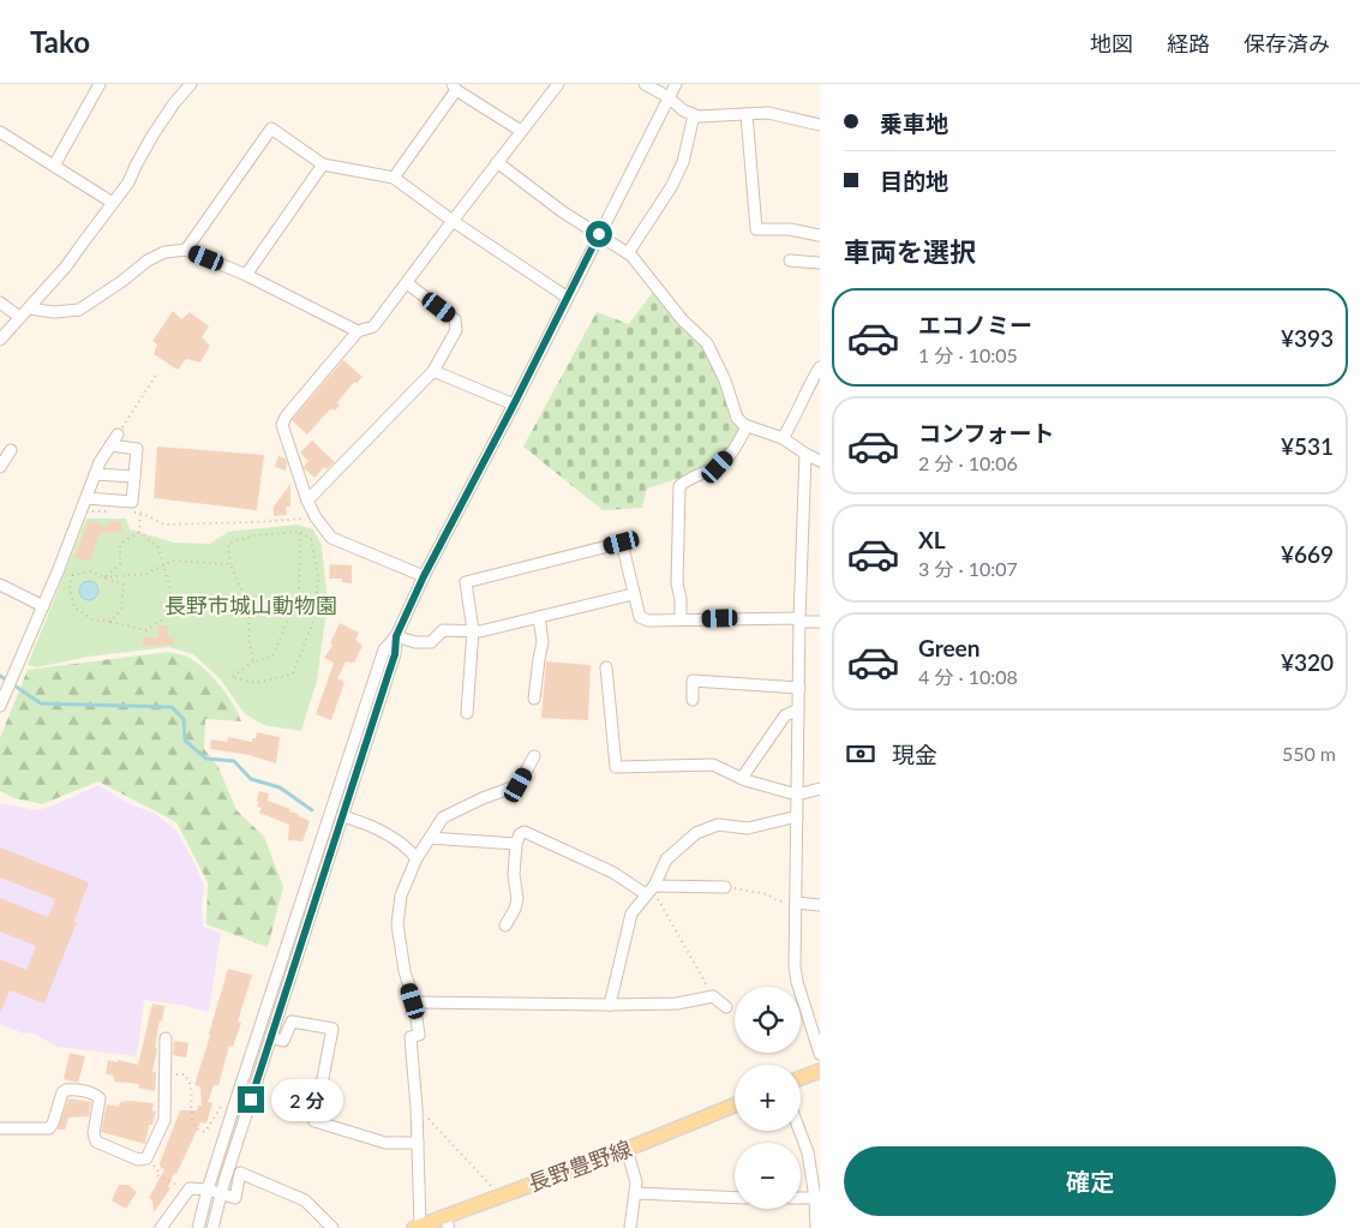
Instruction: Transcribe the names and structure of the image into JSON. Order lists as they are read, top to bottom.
{
  "streets": {
    "main road": ["長野豊野線"]
  },
  "parks": ["長野市城山動物園"],
  "page": {
    "header": "Tako",
    "nav": ["地図", "経路", "保存済み"],
    "banner": ["乗車地", "目的地"],
    "heading": "車両を選択",
    "list": [
      {
        "name": "エコノミー",
        "note": "1 分 · 10:05",
        "value": "¥393"
      },
      {
        "name": "コンフォート",
        "note": "2 分 · 10:06",
        "value": "¥531"
      },
      {
        "name": "XL",
        "note": "3 分 · 10:07",
        "value": "¥669"
      },
      {
        "name": "Green",
        "note": "4 分 · 10:08",
        "value": "¥320"
      }
    ],
    "pay": ["現金", "550 m"],
    "map_buttons": ["+", "−"],
    "bubble": "2 分",
    "buttons": "確定"
  }
}
